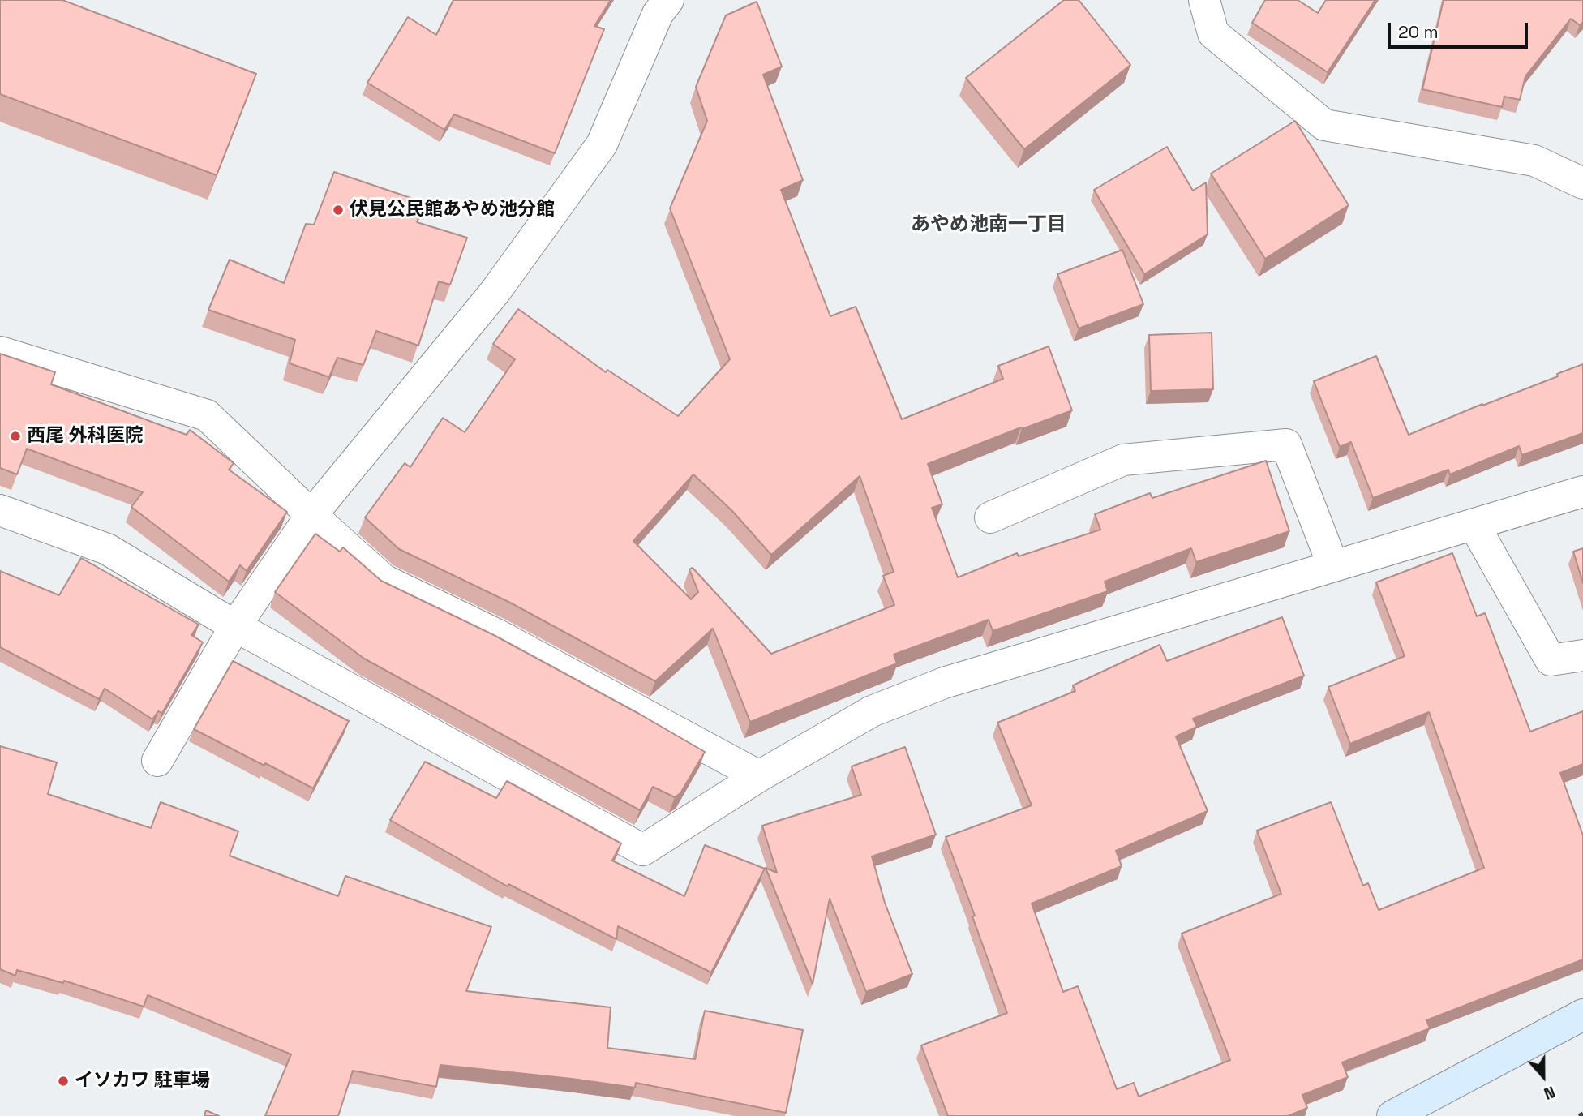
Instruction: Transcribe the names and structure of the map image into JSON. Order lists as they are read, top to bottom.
{
  "districts": ["あやめ池南一丁目"],
  "places": ["伏見公民館あやめ池分館", "西尾 外科医院", "イソカワ 駐車場"],
  "scale_bar": "20 m",
  "north": "bottom"
}
